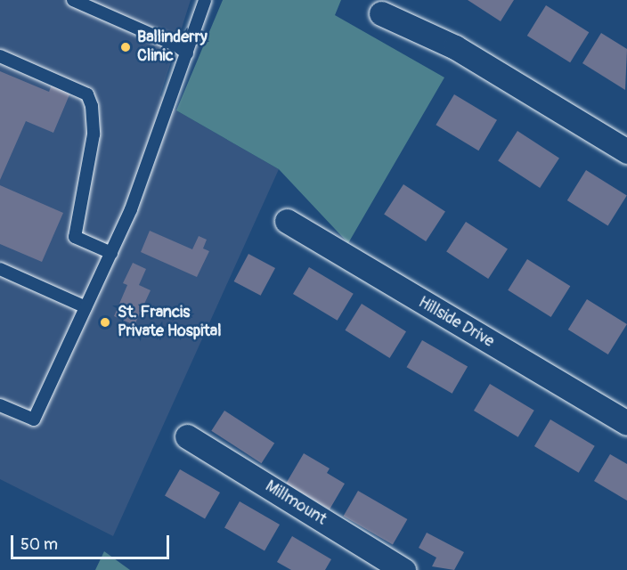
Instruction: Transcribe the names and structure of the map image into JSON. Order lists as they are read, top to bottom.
{
  "streets": {
    "street": ["Hillside Drive", "Millmount"]
  },
  "places": ["Ballinderry Clinic", "St. Francis Private Hospital"],
  "scale_bar": "50 m"
}
